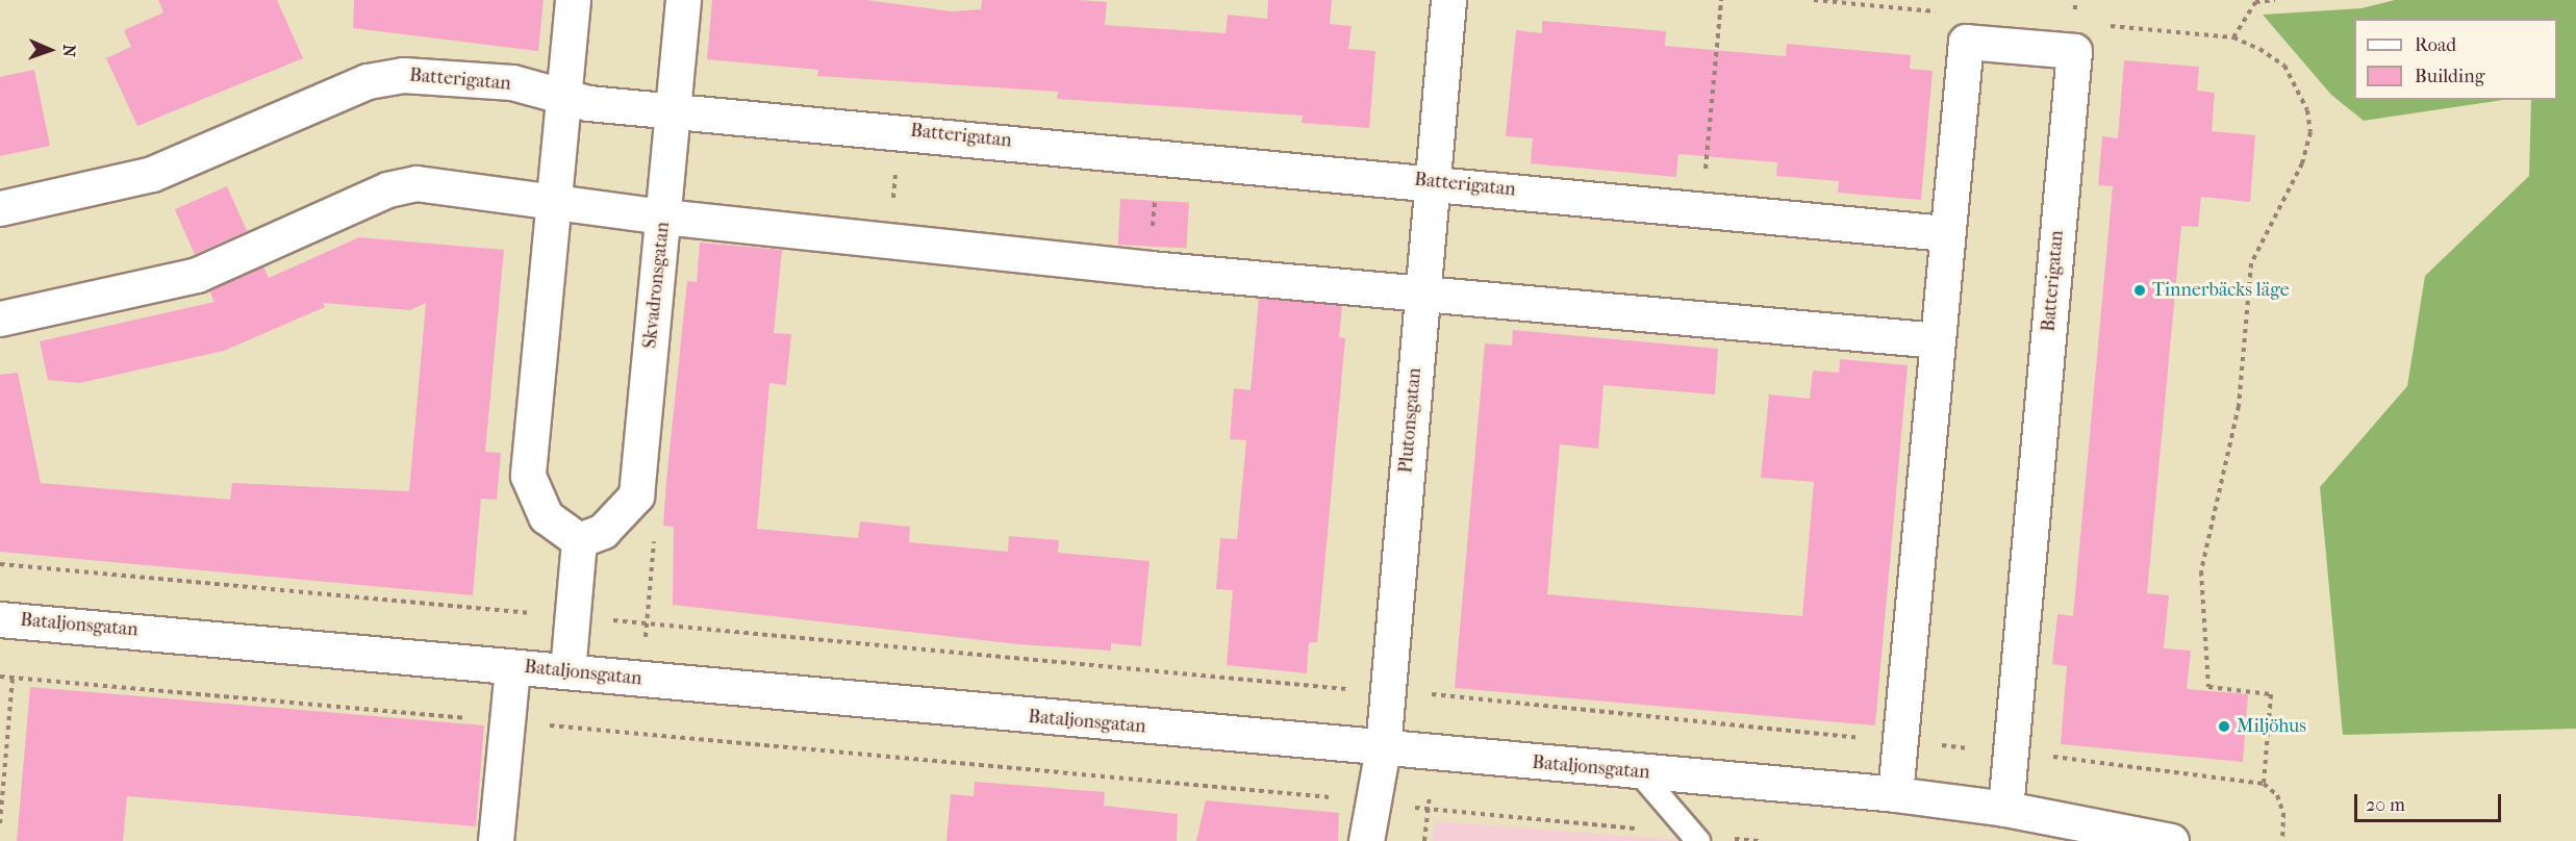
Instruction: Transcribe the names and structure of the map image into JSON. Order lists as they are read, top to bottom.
{
  "streets": {
    "street": [
      "Batterigatan",
      "Skvadronsgatan",
      "Plutonsgatan",
      "Bataljonsgatan"
    ]
  },
  "crossings": [
    ["Batterigatan", "Skvadronsgatan"],
    ["Batterigatan", "Plutonsgatan"],
    ["Batterigatan", "Bataljonsgatan"],
    ["Plutonsgatan", "Bataljonsgatan"]
  ],
  "places": ["Tinnerbäcks läge", "Miljöhus"],
  "legend": ["Road", "Building"],
  "scale_bar": "20 m",
  "north": "right"
}
